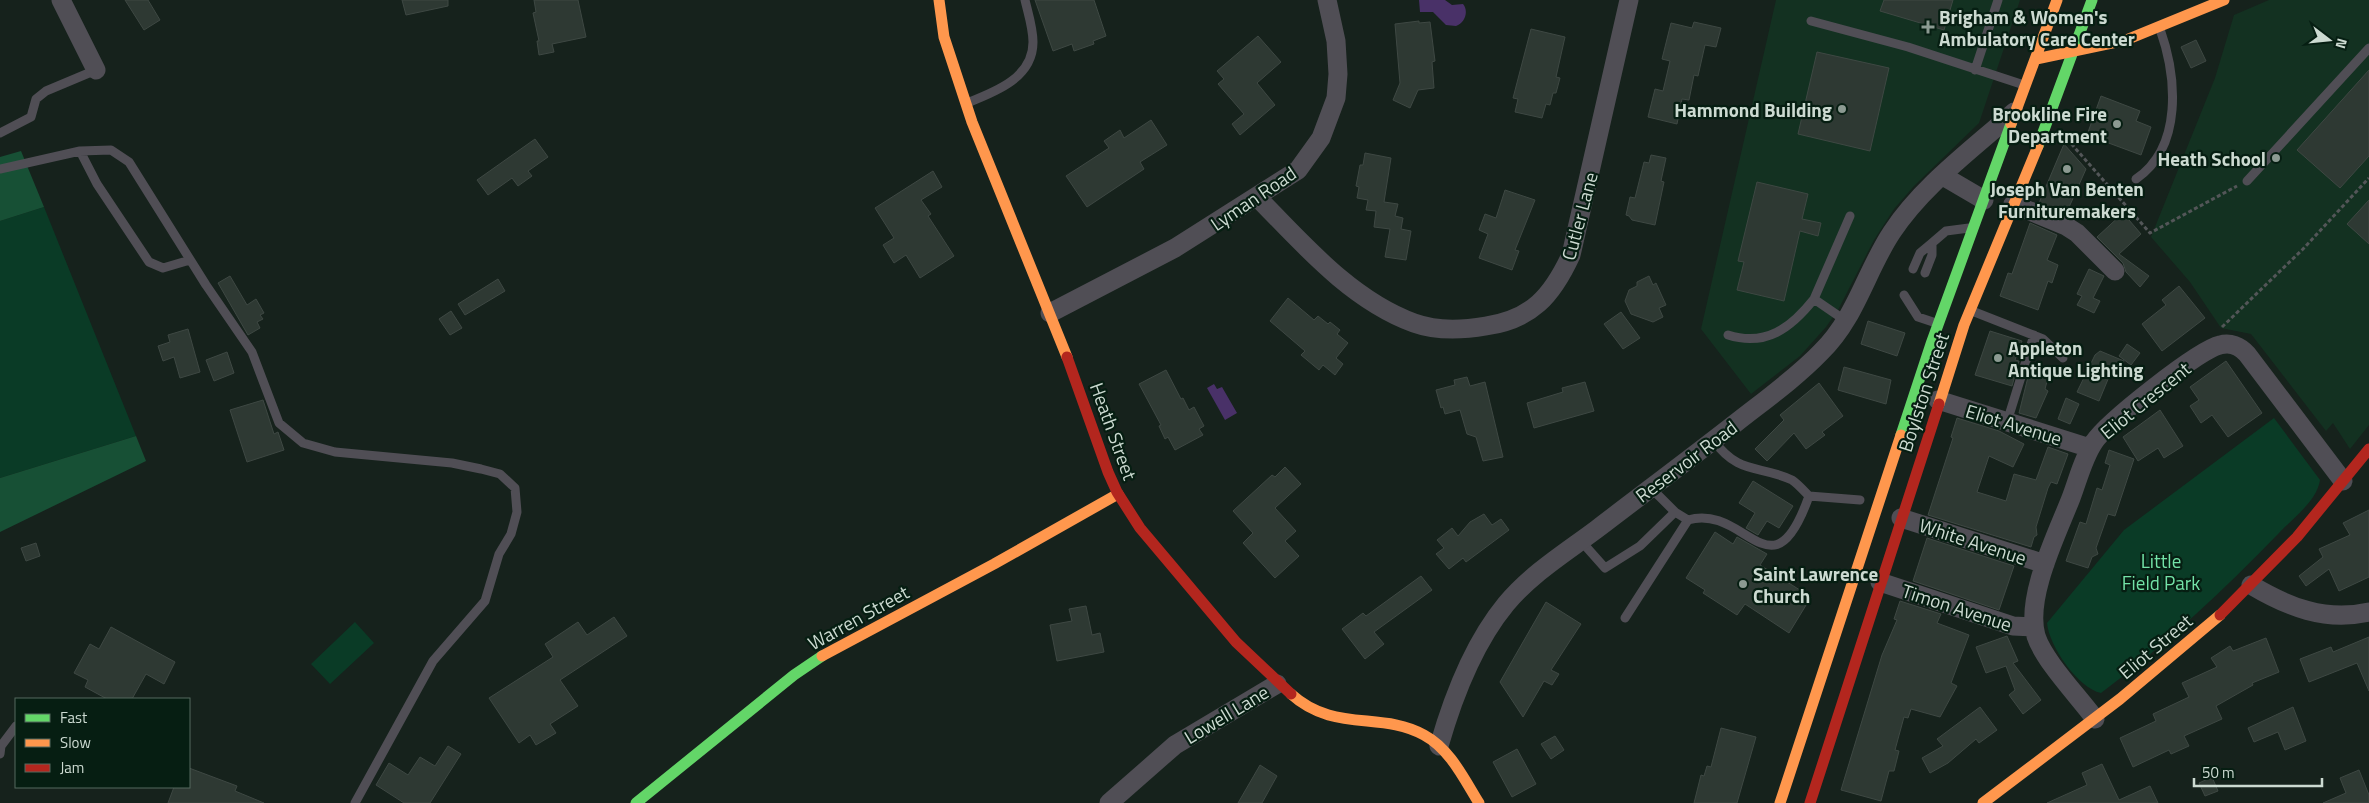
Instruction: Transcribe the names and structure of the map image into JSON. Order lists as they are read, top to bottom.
{
  "streets": {
    "main road": [
      "Boylston Street",
      "Heath Street",
      "Warren Street",
      "Eliot Street"
    ],
    "street": [
      "Lyman Road",
      "Cutler Lane",
      "Eliot Crescent",
      "Eliot Avenue",
      "Reservoir Road",
      "White Avenue",
      "Timon Avenue",
      "Lowell Lane"
    ]
  },
  "crossings": [
    ["Lyman Road", "Cutler Lane"],
    ["Lyman Road", "Heath Street"],
    ["Boylston Street", "Eliot Avenue"],
    ["Boylston Street", "Reservoir Road"],
    ["Boylston Street", "White Avenue"],
    ["Boylston Street", "Timon Avenue"],
    ["Eliot Crescent", "Eliot Avenue"],
    ["Eliot Crescent", "White Avenue"],
    ["Eliot Crescent", "Timon Avenue"],
    ["Eliot Crescent", "Eliot Street"],
    ["Heath Street", "Reservoir Road"],
    ["Heath Street", "Warren Street"],
    ["Heath Street", "Lowell Lane"]
  ],
  "parks": ["Little Field Park"],
  "places": {
    "health": ["Brigham & Women's Ambulatory Care Center"],
    "other": [
      "Hammond Building",
      "Brookline Fire Department",
      "Heath School",
      "Joseph Van Benten Furnituremakers",
      "Appleton Antique Lighting",
      "Saint Lawrence Church"
    ]
  },
  "legend": ["Fast", "Slow", "Jam"],
  "scale_bar": "50 m",
  "north": "right"
}
